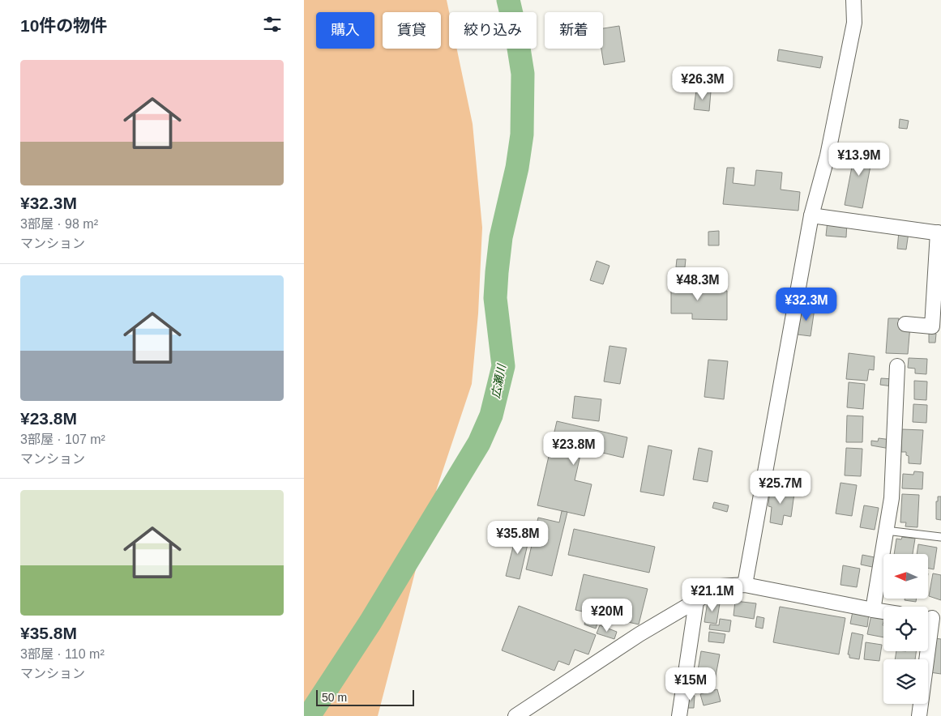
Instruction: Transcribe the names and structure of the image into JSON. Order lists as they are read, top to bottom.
{
  "water": ["広瀬川"],
  "scale_bar": "50 m",
  "north": "left",
  "page": {
    "heading": "10件の物件",
    "chip": [
      "購入",
      "賃貸",
      "絞り込み",
      "新着"
    ],
    "list": [
      {
        "name": "¥32.3M",
        "note": "3部屋 · 98 m² · マンション"
      },
      {
        "name": "¥23.8M",
        "note": "3部屋 · 107 m² · マンション"
      },
      {
        "name": "¥35.8M",
        "note": "3部屋 · 110 m² · マンション"
      }
    ],
    "price": [
      "¥26.3M",
      "¥13.9M",
      "¥48.3M",
      "¥32.3M",
      "¥23.8M",
      "¥25.7M",
      "¥35.8M",
      "¥21.1M",
      "¥20M",
      "¥15M"
    ],
    "scale": "50 m"
  }
}
